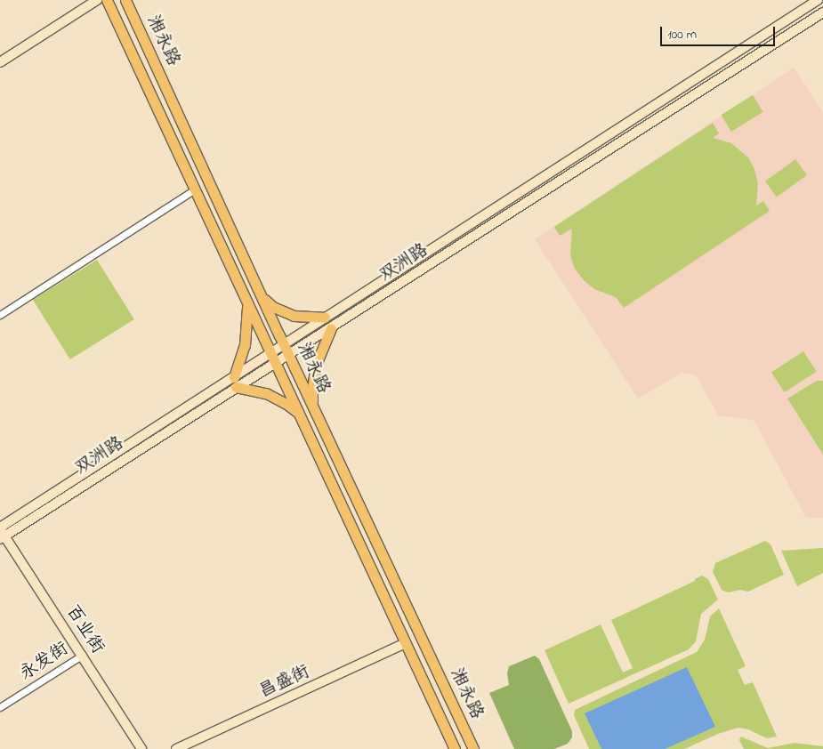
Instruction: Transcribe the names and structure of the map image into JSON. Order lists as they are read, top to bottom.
{
  "streets": {
    "main road": [
      "湘永路",
      "双洲路",
      "百业街",
      "昌盛街"
    ],
    "street": ["永发街"]
  },
  "crossings": [
    ["湘永路", "双洲路"],
    ["湘永路", "昌盛街"],
    ["双洲路", "百业街"],
    ["百业街", "永发街"]
  ],
  "scale_bar": "100 m"
}
